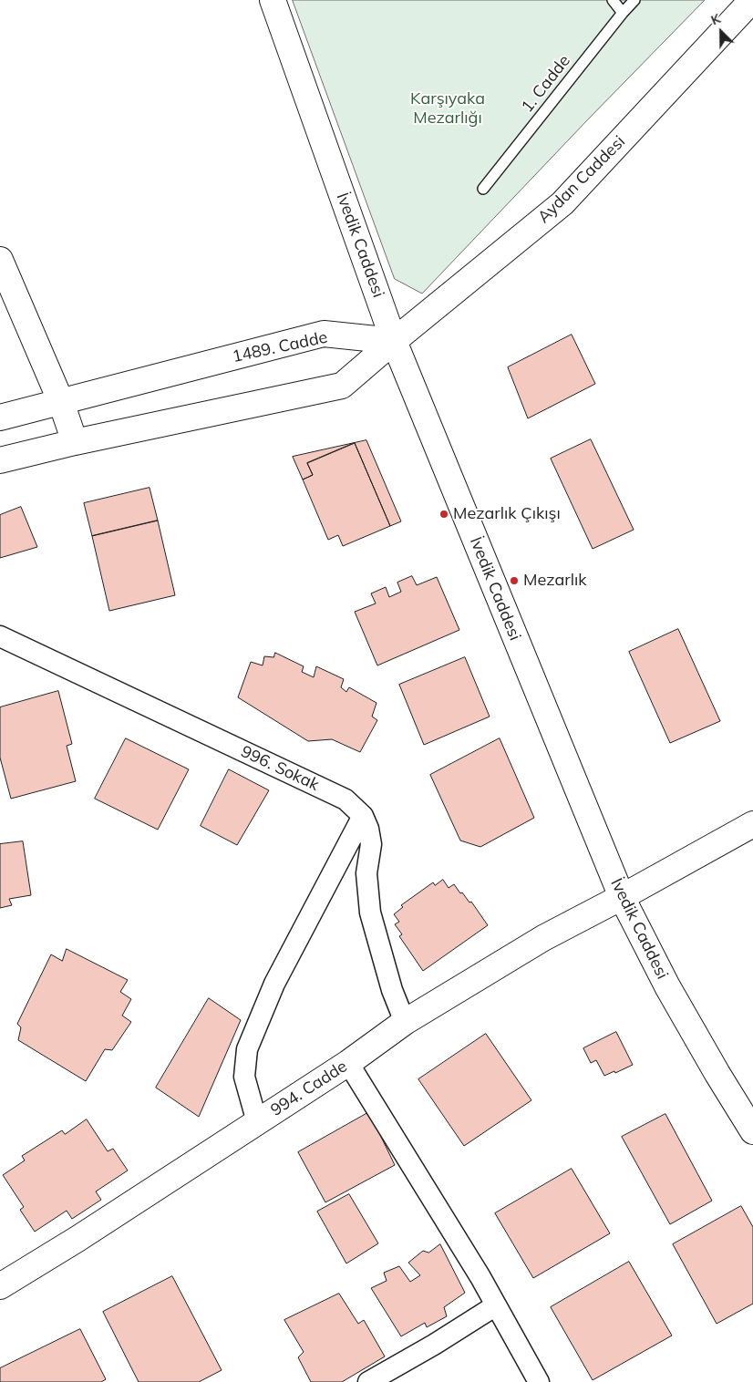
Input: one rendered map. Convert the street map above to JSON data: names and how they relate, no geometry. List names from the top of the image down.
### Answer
{
  "streets": {
    "main road": [
      "Aydan Caddesi",
      "İvedik Caddesi",
      "1489. Cadde",
      "994. Cadde"
    ],
    "street": ["996. Sokak"],
    "lane": ["1. Cadde"]
  },
  "crossings": [
    ["Aydan Caddesi", "İvedik Caddesi"],
    ["Aydan Caddesi", "1489. Cadde"],
    ["İvedik Caddesi", "1489. Cadde"],
    ["İvedik Caddesi", "994. Cadde"],
    ["996. Sokak", "994. Cadde"]
  ],
  "parks": ["Karşıyaka Mezarlığı"],
  "places": ["Mezarlık Çıkışı", "Mezarlık"],
  "north": "top left"
}
